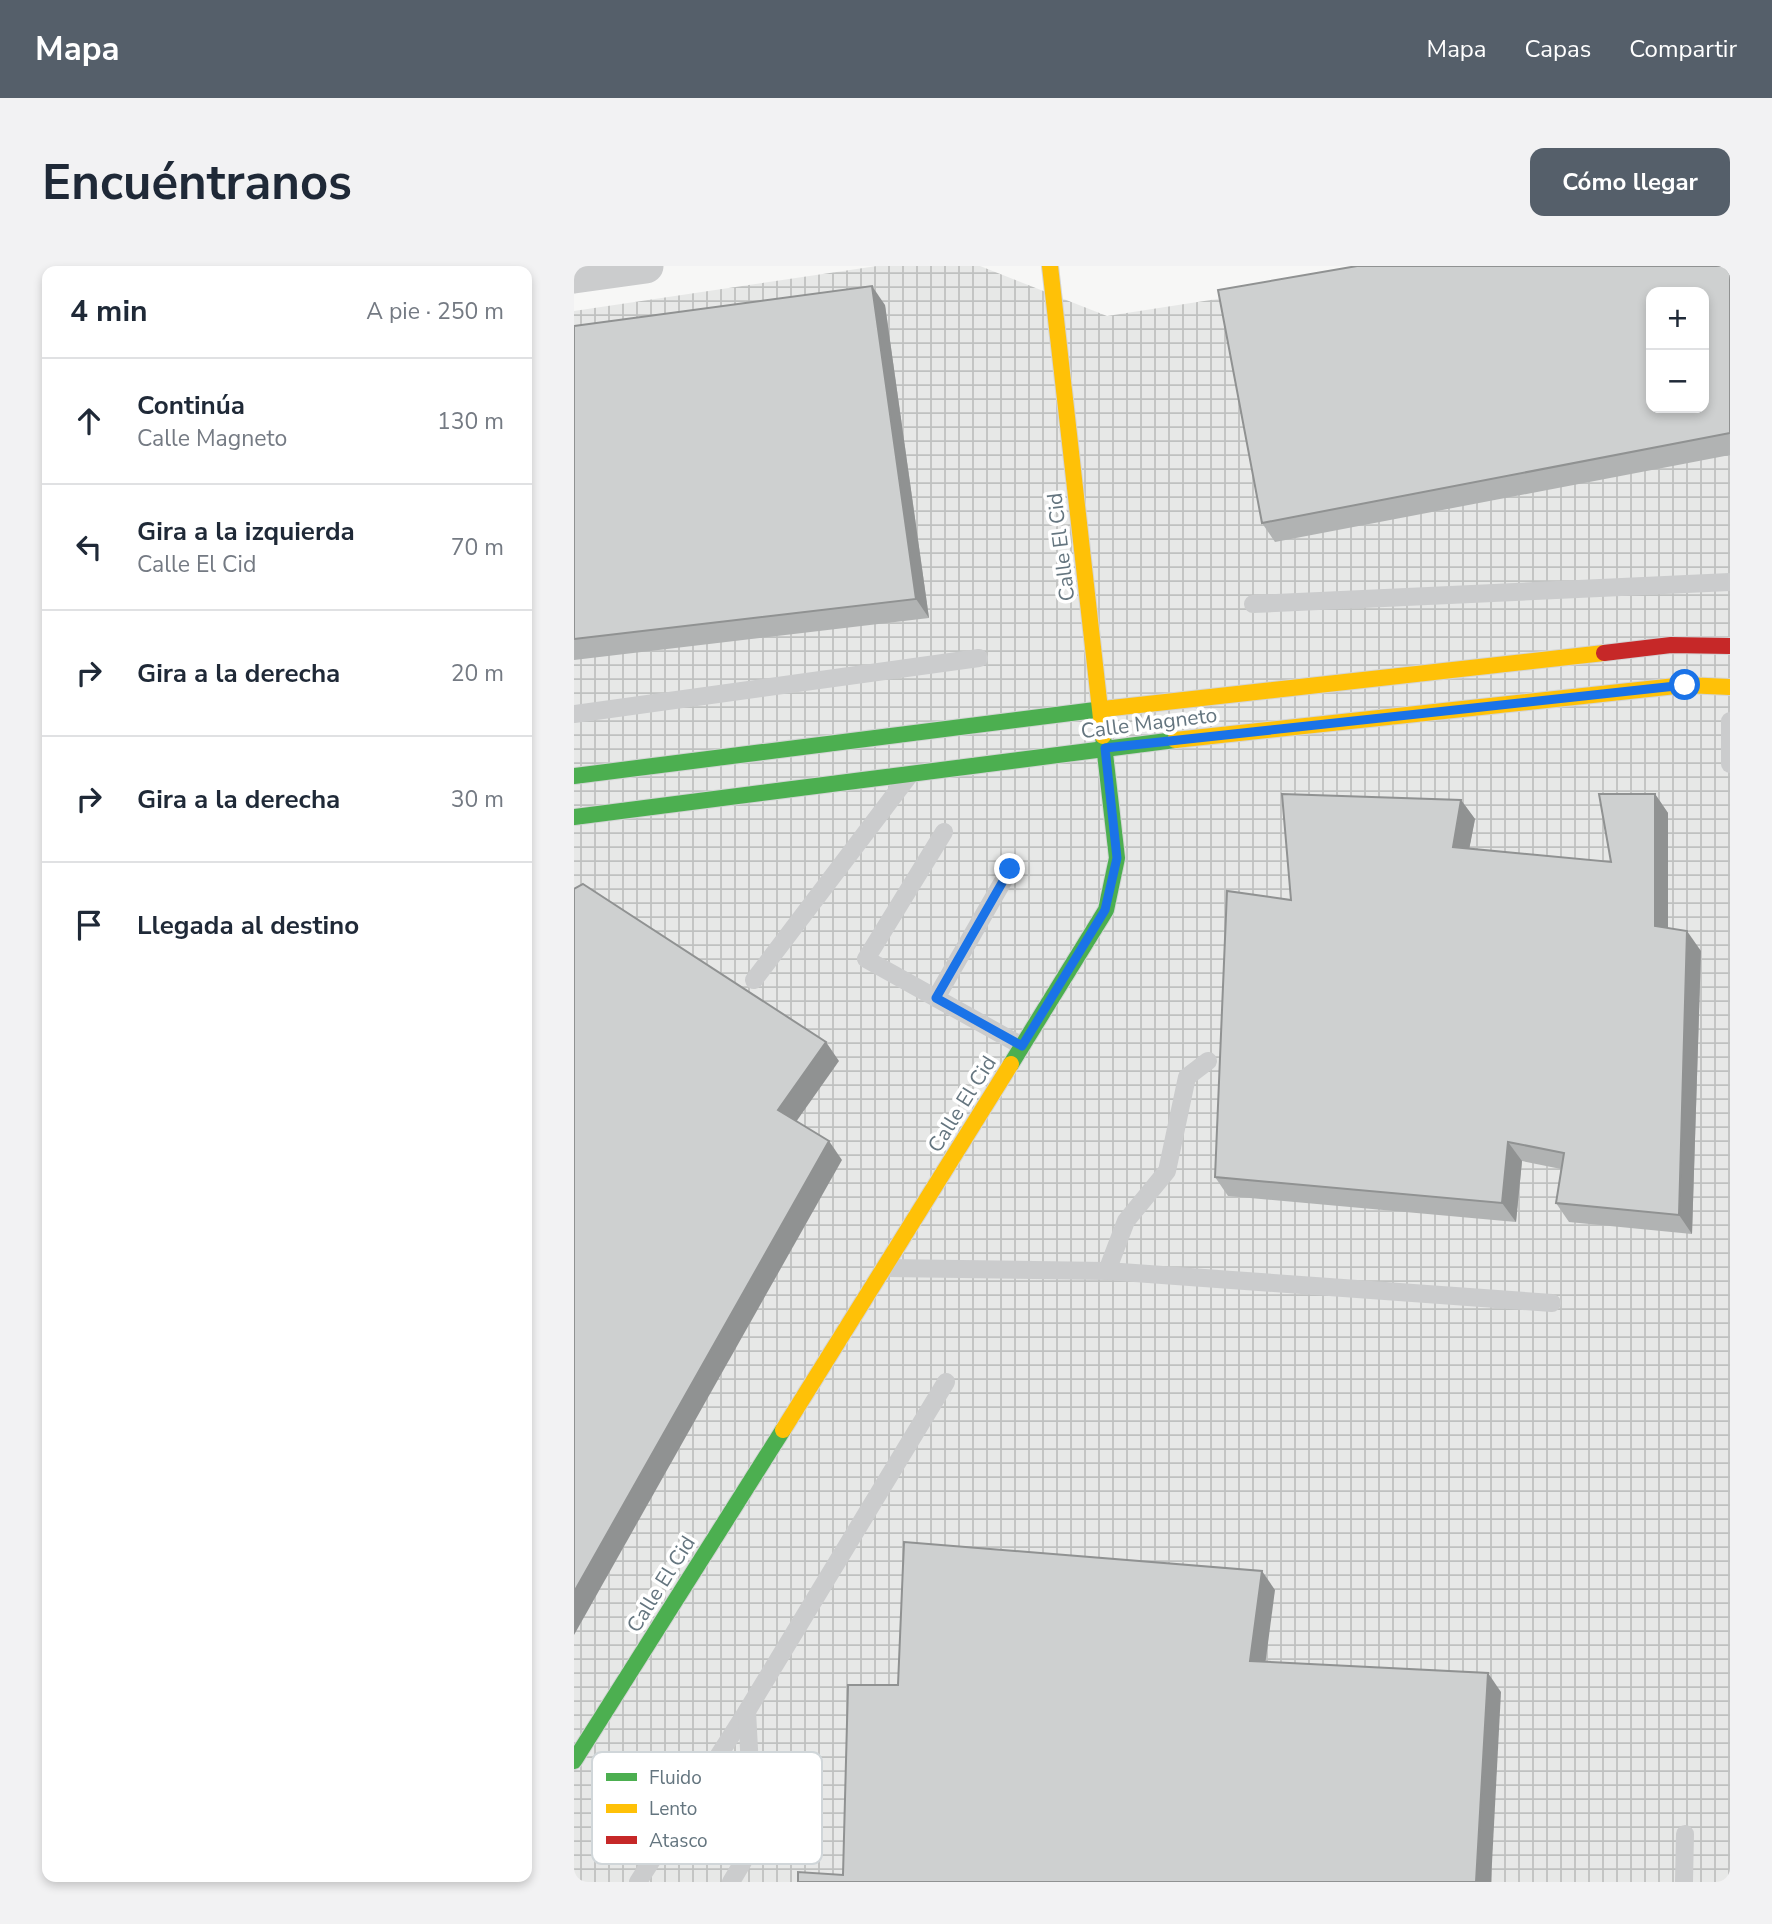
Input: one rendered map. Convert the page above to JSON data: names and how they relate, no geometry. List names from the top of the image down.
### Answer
{
  "streets": {
    "main road": ["Calle El Cid", "Calle Magneto"]
  },
  "crossings": [
    ["Calle El Cid", "Calle Magneto"]
  ],
  "legend": ["Fluido", "Lento", "Atasco"],
  "page": {
    "header": "Mapa",
    "nav": ["Mapa", "Capas", "Compartir"],
    "buttons": "Cómo llegar",
    "title": "Encuéntranos",
    "heading": ["4 min", "A pie · 250 m"],
    "map_buttons": ["+", "−"],
    "list": [
      ["Continúa", "Calle Magneto", "130 m"],
      ["Gira a la izquierda", "Calle El Cid", "70 m"],
      ["Gira a la derecha", "20 m"],
      ["Gira a la derecha", "30 m"],
      "Llegada al destino"
    ]
  }
}
